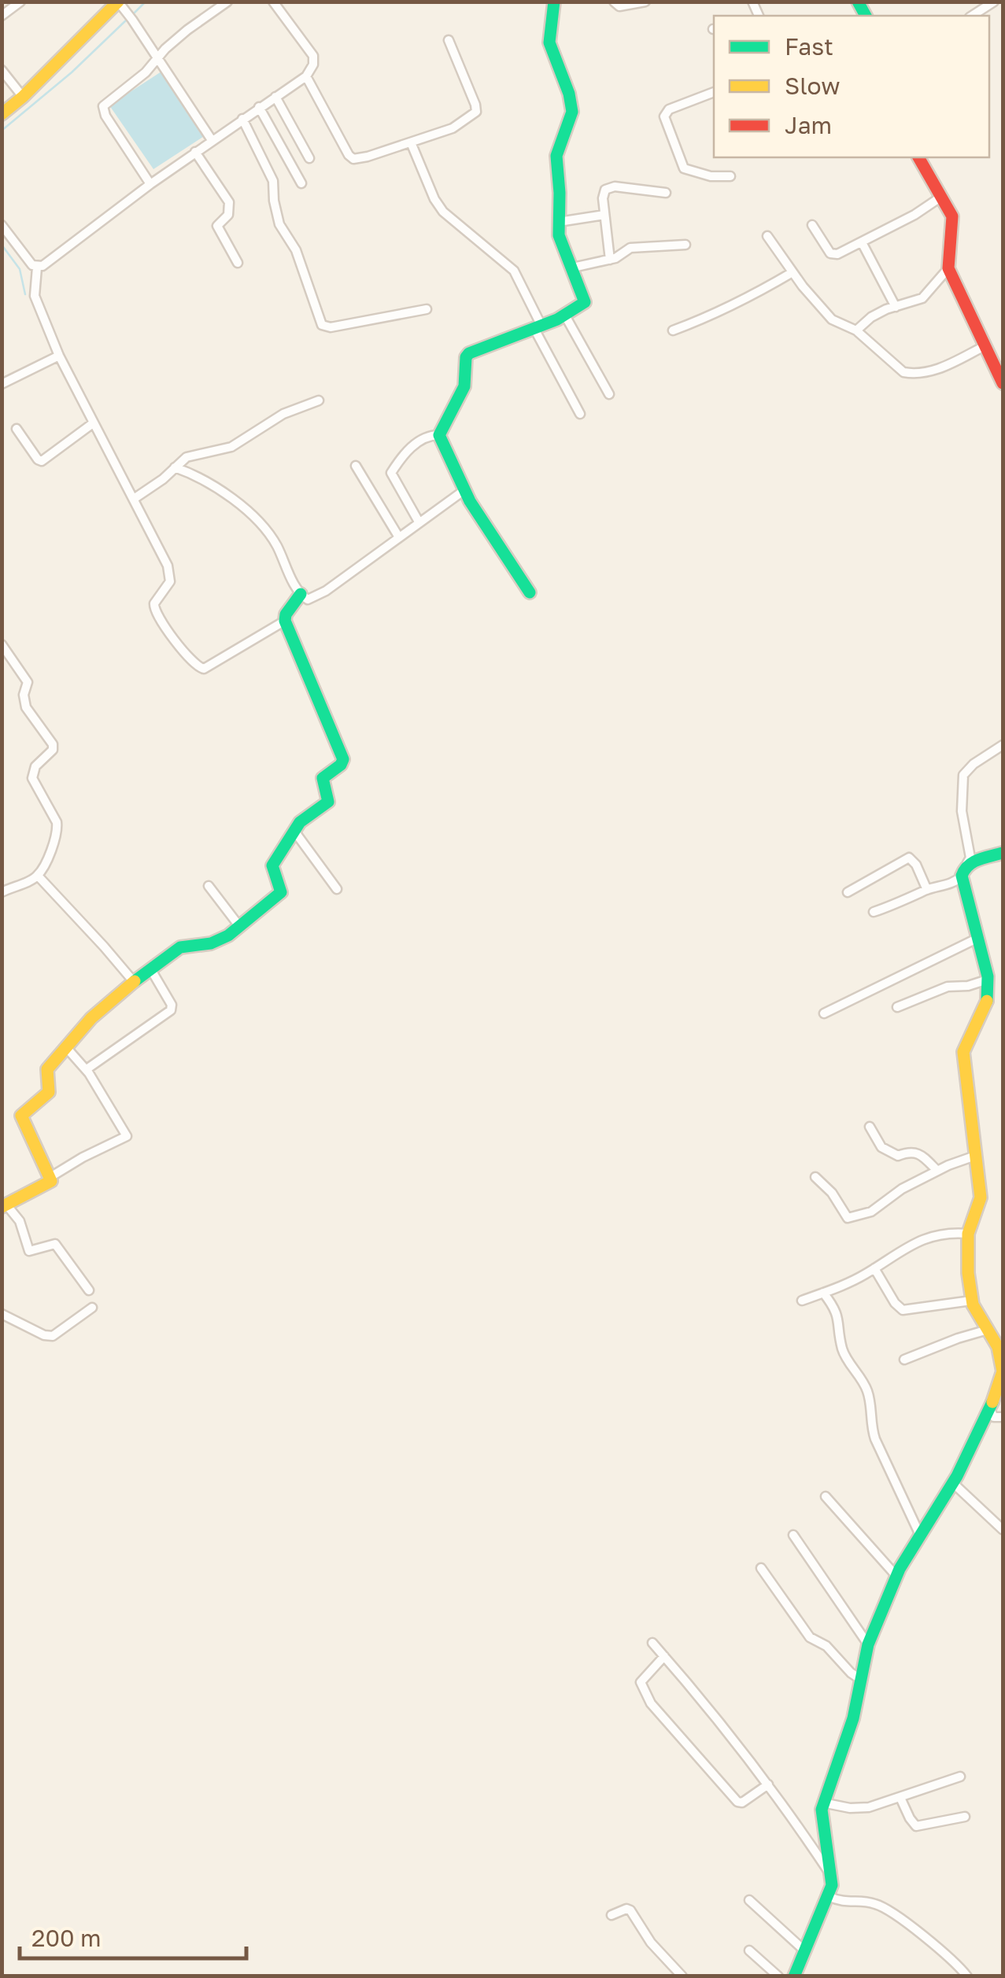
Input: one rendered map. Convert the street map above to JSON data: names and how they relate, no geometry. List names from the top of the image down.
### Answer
{
  "legend": ["Fast", "Slow", "Jam"],
  "scale_bar": "200 m"
}
